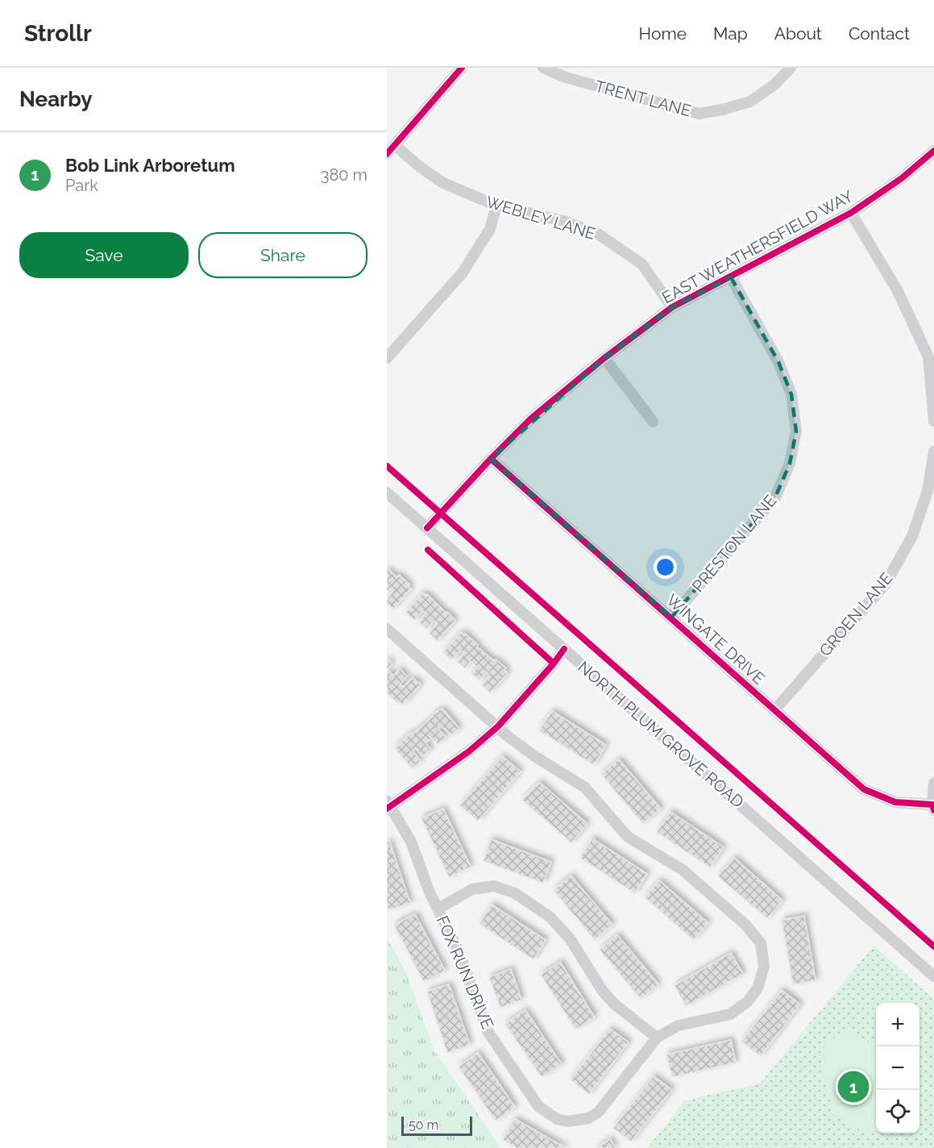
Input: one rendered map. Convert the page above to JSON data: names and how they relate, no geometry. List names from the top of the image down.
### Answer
{
  "streets": {
    "street": [
      "TRENT LANE",
      "WEBLEY LANE",
      "EAST WEATHERSFIELD WAY",
      "PRESTON LANE",
      "GROEN LANE",
      "WINGATE DRIVE",
      "NORTH PLUM GROVE ROAD",
      "FOX RUN DRIVE"
    ]
  },
  "crossings": [
    ["WEBLEY LANE", "EAST WEATHERSFIELD WAY"],
    ["EAST WEATHERSFIELD WAY", "PRESTON LANE"],
    ["EAST WEATHERSFIELD WAY", "WINGATE DRIVE"],
    ["EAST WEATHERSFIELD WAY", "NORTH PLUM GROVE ROAD"],
    ["PRESTON LANE", "WINGATE DRIVE"],
    ["GROEN LANE", "WINGATE DRIVE"]
  ],
  "scale_bar": "50 m",
  "page": {
    "header": "Strollr",
    "nav": [
      "Home",
      "Map",
      "About",
      "Contact"
    ],
    "heading": "Nearby",
    "list": [
      {
        "mark": "1",
        "name": "Bob Link Arboretum",
        "note": "Park",
        "value": "380 m"
      }
    ],
    "buttons": ["Save", "Share"],
    "map_buttons": ["+", "−"],
    "pins": "1",
    "scale": "50 m"
  }
}
